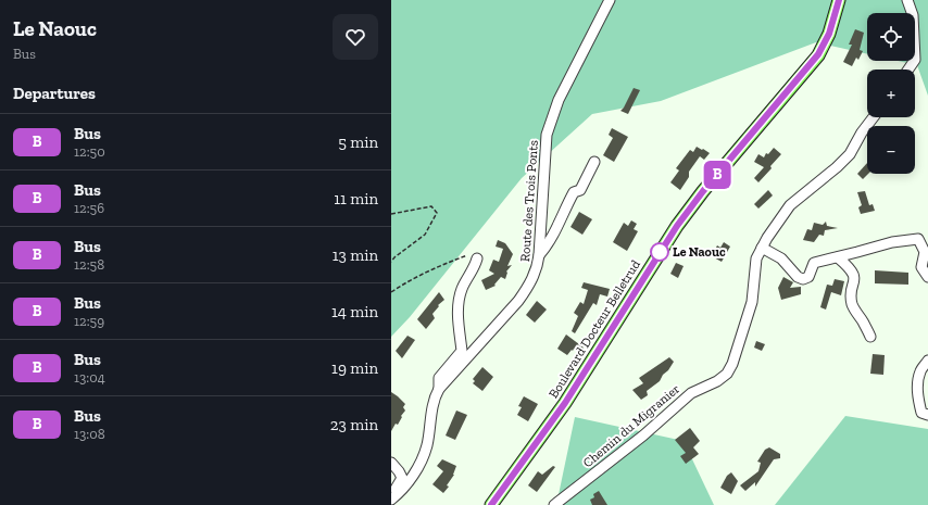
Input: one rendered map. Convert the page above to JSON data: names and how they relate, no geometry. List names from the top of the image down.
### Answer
{
  "streets": {
    "main road": ["Boulevard Docteur Belletrud"],
    "street": ["Route des Trois Ponts", "Chemin du Migranier"]
  },
  "places": ["Le Naouc"],
  "lines": ["bus line B"],
  "page": {
    "heading": [
      ["Le Naouc", "Bus"],
      "Departures"
    ],
    "on_map": "B",
    "map_buttons": ["+", "−"],
    "list": [
      {
        "mark": "B",
        "name": "Bus",
        "note": "12:50",
        "value": "5 min"
      },
      {
        "mark": "B",
        "name": "Bus",
        "note": "12:56",
        "value": "11 min"
      },
      {
        "mark": "B",
        "name": "Bus",
        "note": "12:58",
        "value": "13 min"
      },
      {
        "mark": "B",
        "name": "Bus",
        "note": "12:59",
        "value": "14 min"
      },
      {
        "mark": "B",
        "name": "Bus",
        "note": "13:04",
        "value": "19 min"
      },
      {
        "mark": "B",
        "name": "Bus",
        "note": "13:08",
        "value": "23 min"
      }
    ]
  }
}
